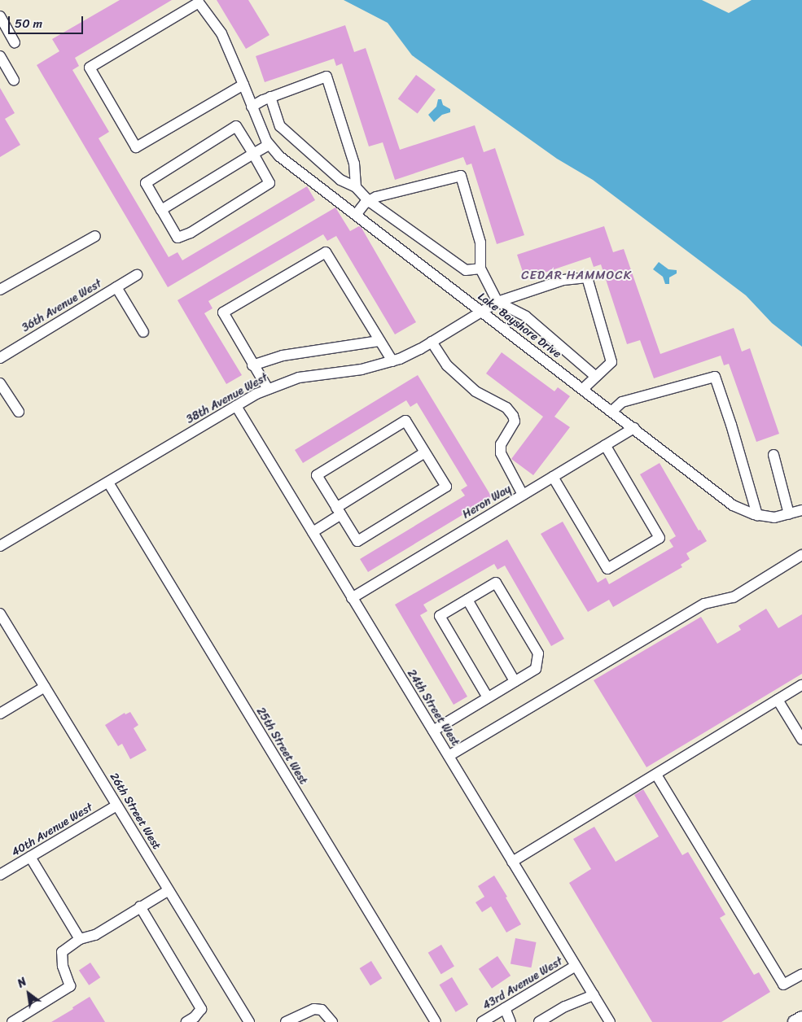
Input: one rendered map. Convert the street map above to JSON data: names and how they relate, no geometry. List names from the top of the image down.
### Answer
{
  "streets": {
    "street": [
      "36th Avenue West",
      "Lake Bayshore Drive",
      "38th Avenue West",
      "Heron Way",
      "24th Street West",
      "25th Street West",
      "26th Street West",
      "40th Avenue West",
      "43rd Avenue West"
    ]
  },
  "crossings": [
    ["Lake Bayshore Drive", "38th Avenue West"],
    ["Lake Bayshore Drive", "Heron Way"],
    ["38th Avenue West", "24th Street West"],
    ["38th Avenue West", "25th Street West"],
    ["Heron Way", "24th Street West"],
    ["24th Street West", "43rd Avenue West"],
    ["26th Street West", "40th Avenue West"]
  ],
  "districts": ["CEDAR HAMMOCK"],
  "scale_bar": "50 m",
  "north": "top left"
}
